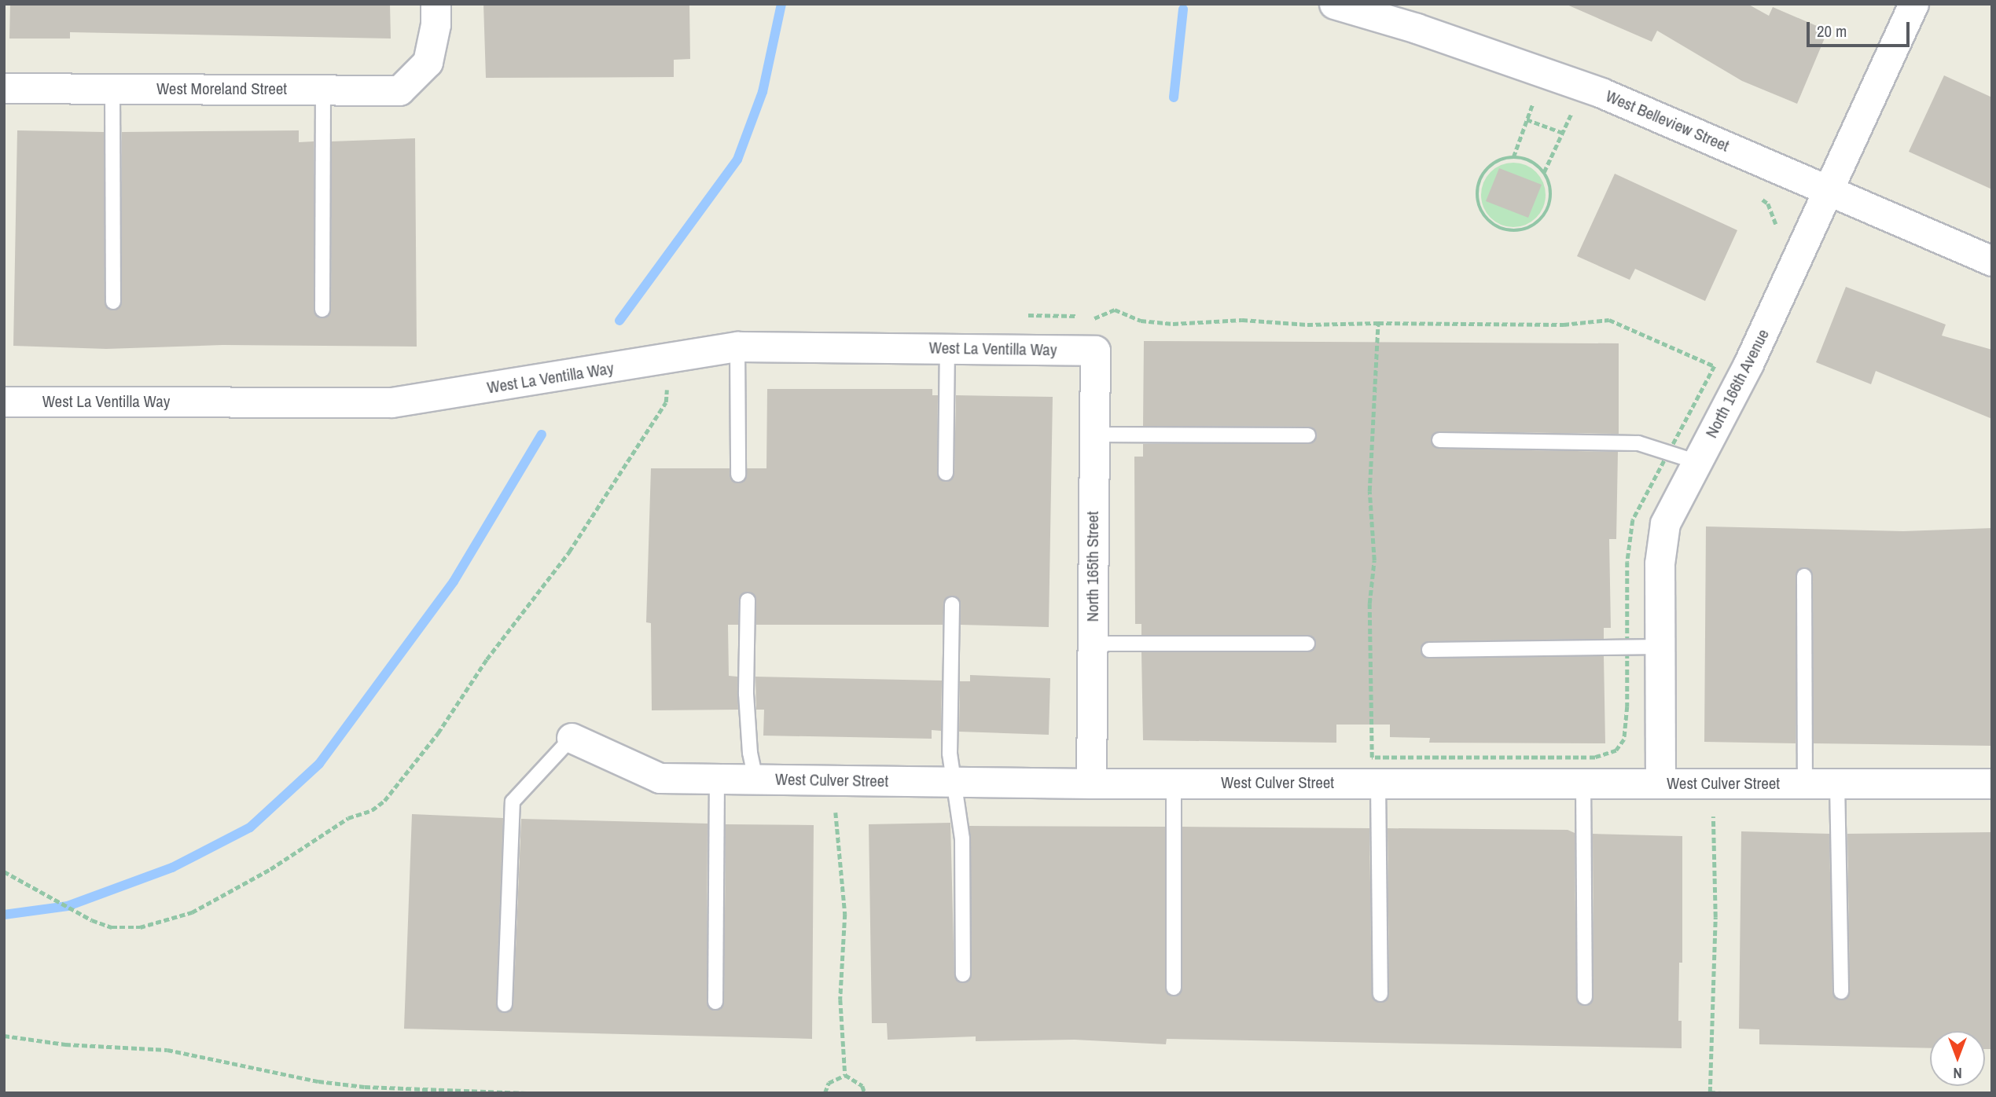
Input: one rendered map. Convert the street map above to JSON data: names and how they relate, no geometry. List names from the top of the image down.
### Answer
{
  "streets": {
    "street": [
      "West Moreland Street",
      "West Belleview Street",
      "West La Ventilla Way",
      "North 166th Avenue",
      "North 165th Street",
      "West Culver Street"
    ]
  },
  "crossings": [
    ["West Belleview Street", "North 166th Avenue"],
    ["West La Ventilla Way", "North 165th Street"],
    ["North 166th Avenue", "West Culver Street"],
    ["North 165th Street", "West Culver Street"]
  ],
  "scale_bar": "20 m",
  "north": "bottom"
}
